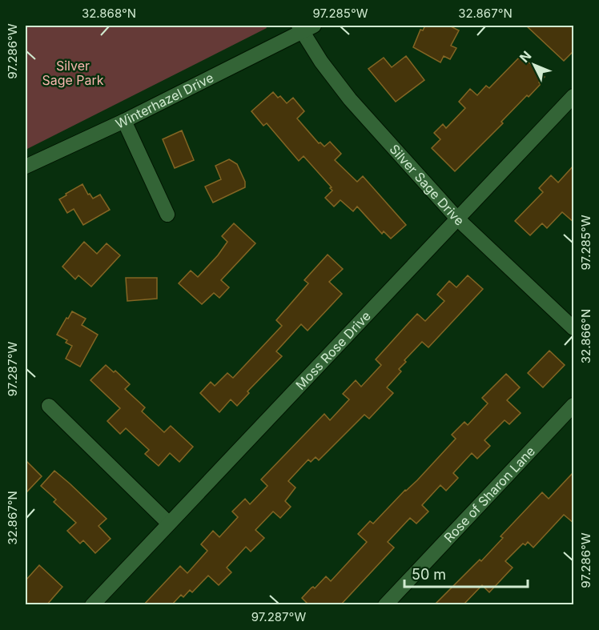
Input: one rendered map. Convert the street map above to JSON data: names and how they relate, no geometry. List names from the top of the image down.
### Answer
{
  "streets": {
    "street": [
      "Winterhazel Drive",
      "Silver Sage Drive",
      "Moss Rose Drive",
      "Rose of Sharon Lane"
    ]
  },
  "crossings": [
    ["Winterhazel Drive", "Silver Sage Drive"],
    ["Silver Sage Drive", "Moss Rose Drive"]
  ],
  "parks": ["Silver Sage Park"],
  "scale_bar": "50 m",
  "north": "top left",
  "coordinates": [
    "32.868°N",
    "97.285°W",
    "32.867°N",
    "97.286°W",
    "32.866°N",
    "97.287°W"
  ]
}
